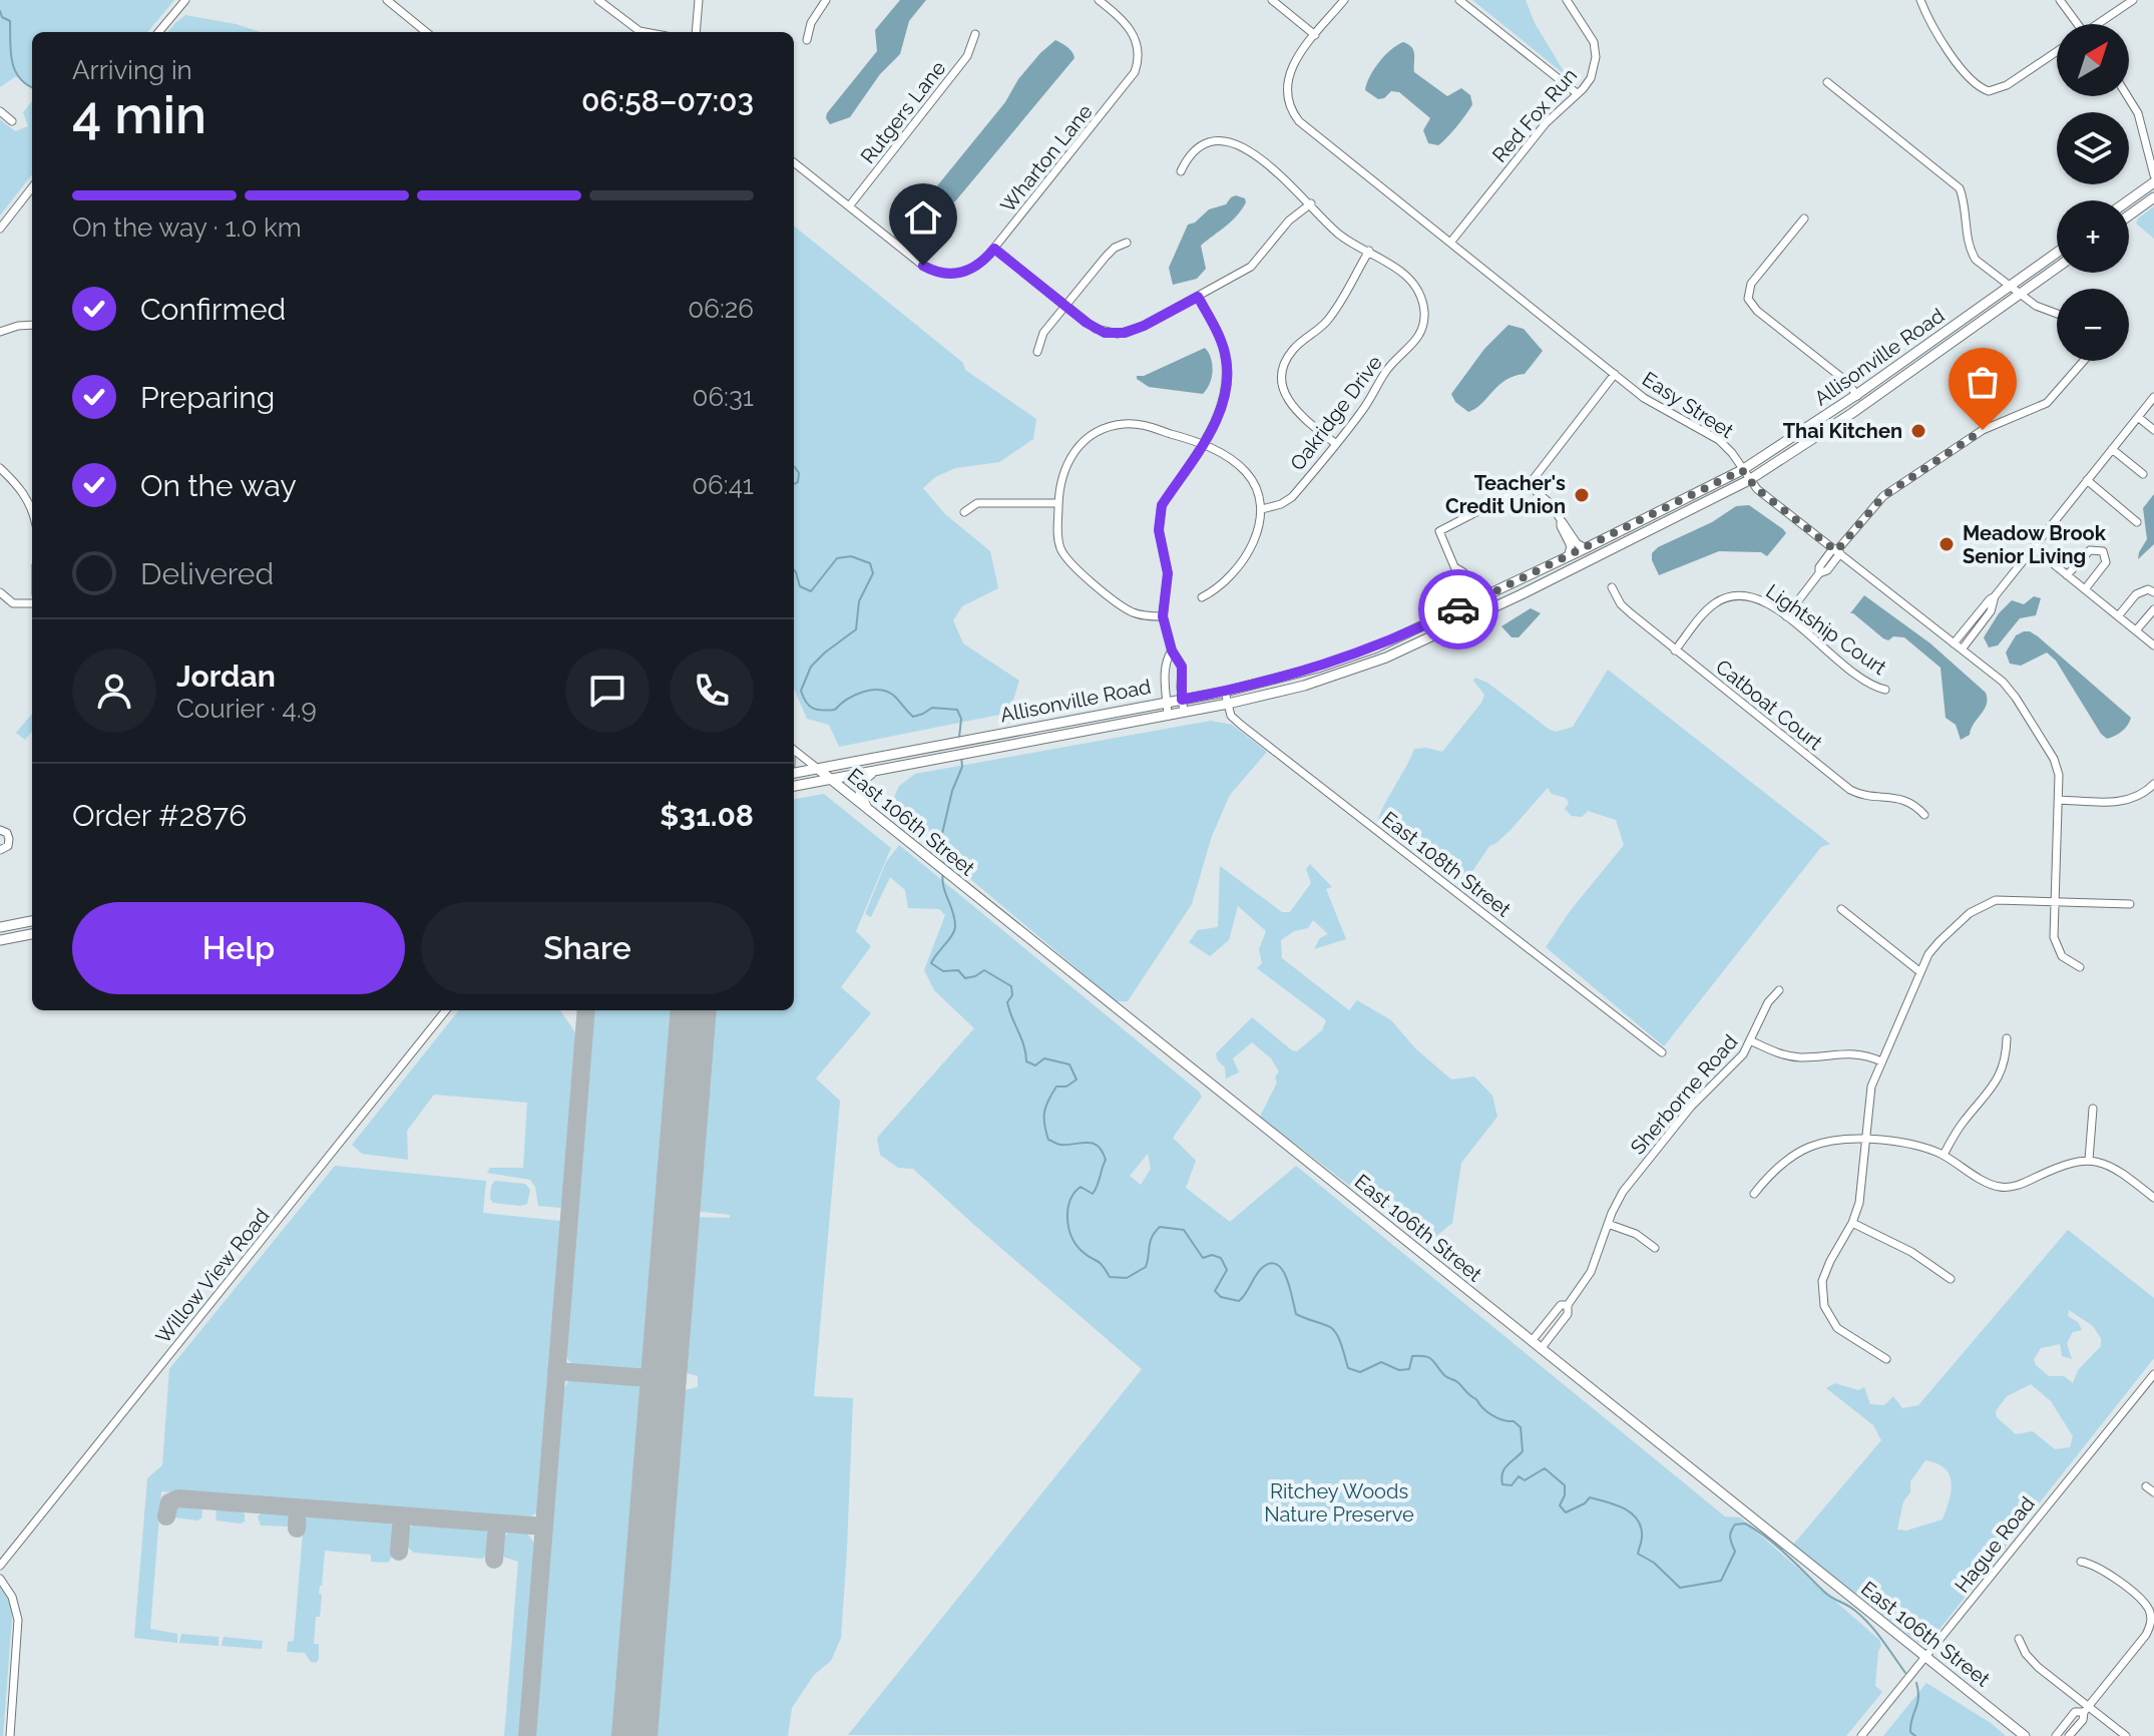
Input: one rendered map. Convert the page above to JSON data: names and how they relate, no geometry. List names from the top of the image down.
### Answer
{
  "streets": {
    "main road": ["Allisonville Road", "East 106th Street"],
    "street": [
      "Rutgers Lane",
      "Red Fox Run",
      "Wharton Lane",
      "Easy Street",
      "Oakridge Drive",
      "Lightship Court",
      "Catboat Court",
      "East 108th Street",
      "Sherborne Road",
      "Willow View Road",
      "Hague Road"
    ]
  },
  "crossings": [
    ["Rutgers Lane", "Wharton Lane"],
    ["Red Fox Run", "Easy Street"],
    ["Allisonville Road", "Easy Street"],
    ["Allisonville Road", "East 106th Street"],
    ["Allisonville Road", "East 108th Street"],
    ["Lightship Court", "Catboat Court"],
    ["East 106th Street", "Sherborne Road"],
    ["East 106th Street", "Hague Road"]
  ],
  "parks": ["Ritchey Woods Nature Preserve"],
  "places": ["Thai Kitchen", "Teacher's Credit Union", "Meadow Brook Senior Living"],
  "north": "top right",
  "page": {
    "map_buttons": ["+", "−"],
    "heading": ["4 min", "Arriving in", "06:58–07:03"],
    "panel": [
      "Jordan",
      "Courier · 4.9",
      "Order #2876",
      "$31.08"
    ],
    "bar": "On the way · 1.0 km",
    "list": [
      ["Confirmed", "06:26"],
      ["Preparing", "06:31"],
      ["On the way", "06:41"],
      "Delivered"
    ],
    "buttons": ["Help", "Share"]
  }
}
